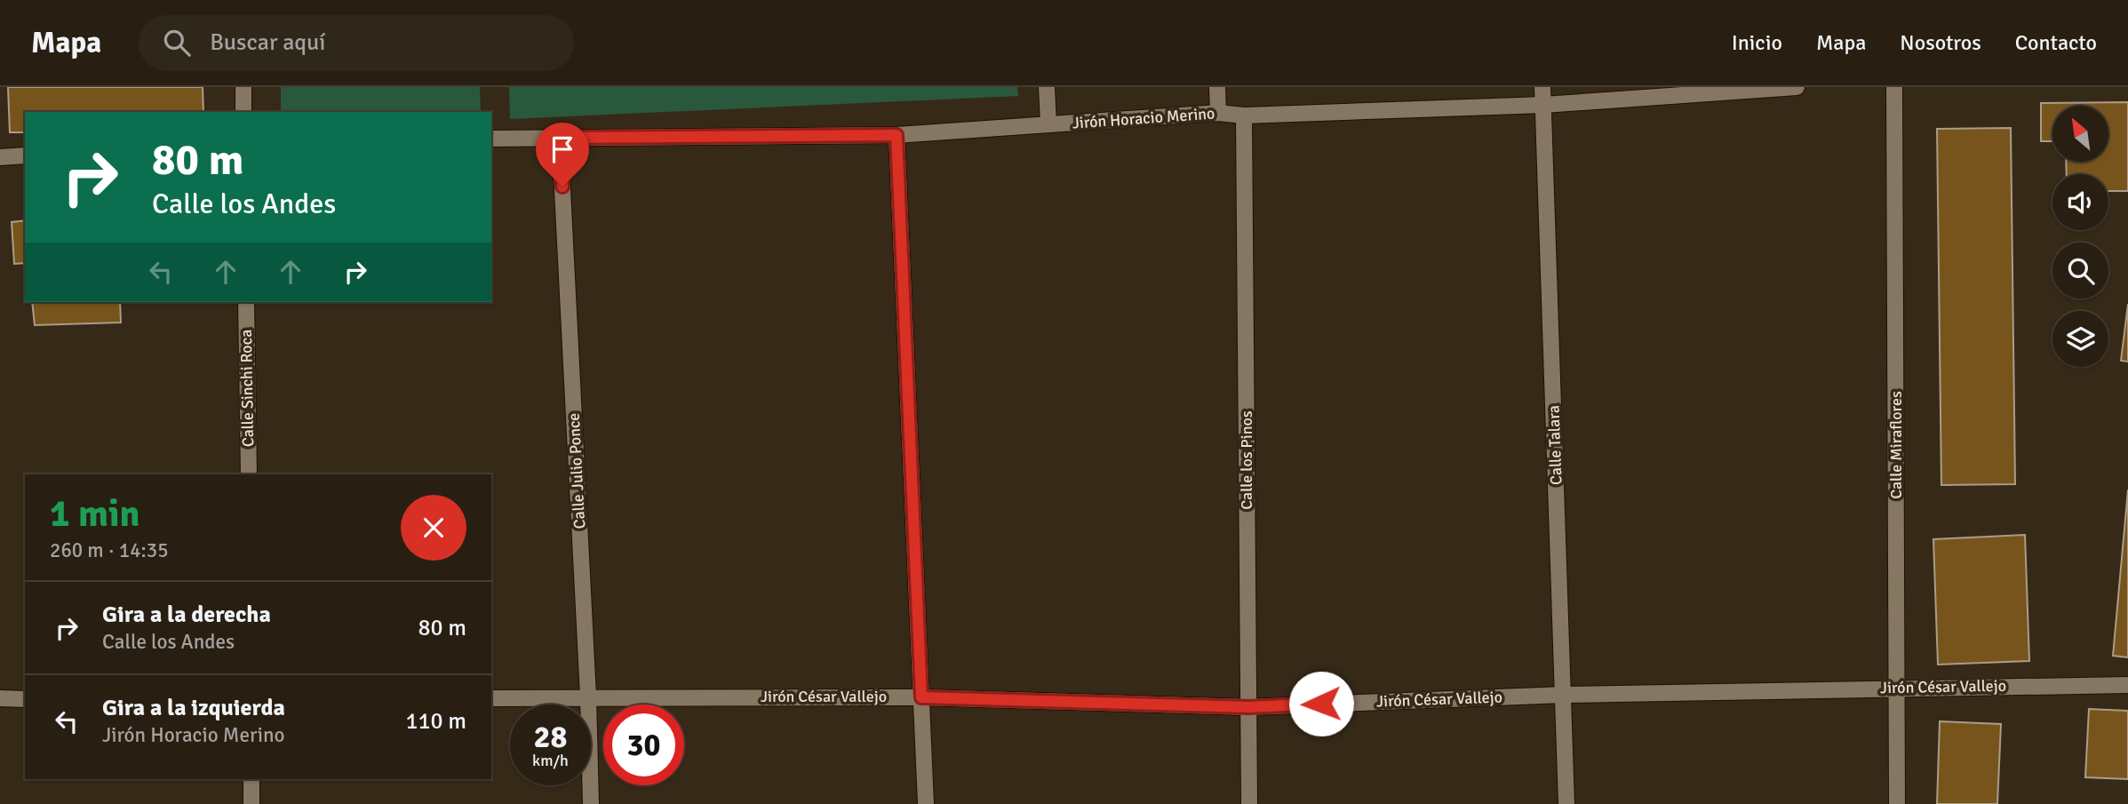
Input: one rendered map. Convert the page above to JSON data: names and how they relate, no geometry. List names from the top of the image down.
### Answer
{
  "streets": {
    "street": [
      "Jirón Horacio Merino",
      "Calle Sinchi Roca",
      "Calle Talara",
      "Calle Miraflores",
      "Calle los Pinos",
      "Calle Julio Ponce",
      "Jirón César Vallejo"
    ]
  },
  "crossings": [
    ["Jirón Horacio Merino", "Calle Talara"],
    ["Jirón Horacio Merino", "Calle los Pinos"],
    ["Jirón Horacio Merino", "Calle Julio Ponce"],
    ["Calle Talara", "Jirón César Vallejo"],
    ["Calle Miraflores", "Jirón César Vallejo"],
    ["Calle los Pinos", "Jirón César Vallejo"],
    ["Calle Julio Ponce", "Jirón César Vallejo"]
  ],
  "north": "top left",
  "page": {
    "header": "Mapa",
    "search": "Buscar aquí",
    "nav": [
      "Inicio",
      "Mapa",
      "Nosotros",
      "Contacto"
    ],
    "turn": ["80 m", "Calle los Andes"],
    "heading": ["1 min", "260 m · 14:35"],
    "list": [
      {
        "name": "Gira a la derecha",
        "note": "Calle los Andes",
        "value": "80 m"
      },
      {
        "name": "Gira a la izquierda",
        "note": "Jirón Horacio Merino",
        "value": "110 m"
      }
    ],
    "speed": "28 km/h",
    "limit": "30"
  }
}
